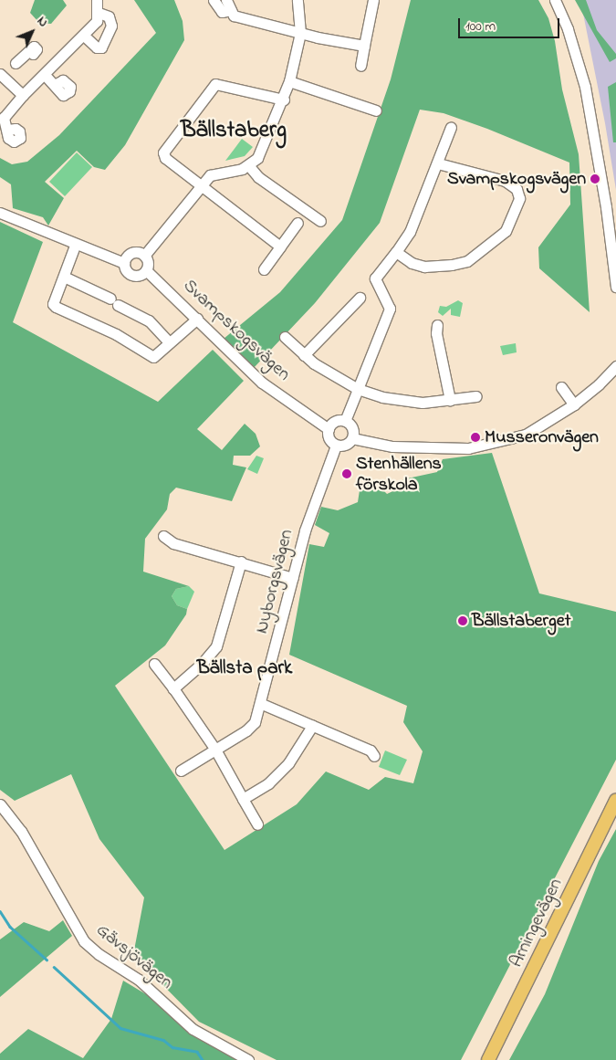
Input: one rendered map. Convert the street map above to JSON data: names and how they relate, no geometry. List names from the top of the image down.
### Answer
{
  "streets": {
    "main road": ["Arningevägen"],
    "street": ["Svampskogsvägen", "Nyborgsvägen", "Gävsjövägen"]
  },
  "crossings": [
    ["Svampskogsvägen", "Nyborgsvägen"]
  ],
  "districts": ["Bällstaberg", "Bällsta park"],
  "places": [
    "Svampskogsvägen",
    "Musseronvägen",
    "Stenhällens förskola",
    "Bällstaberget"
  ],
  "scale_bar": "100 m",
  "north": "top right"
}
